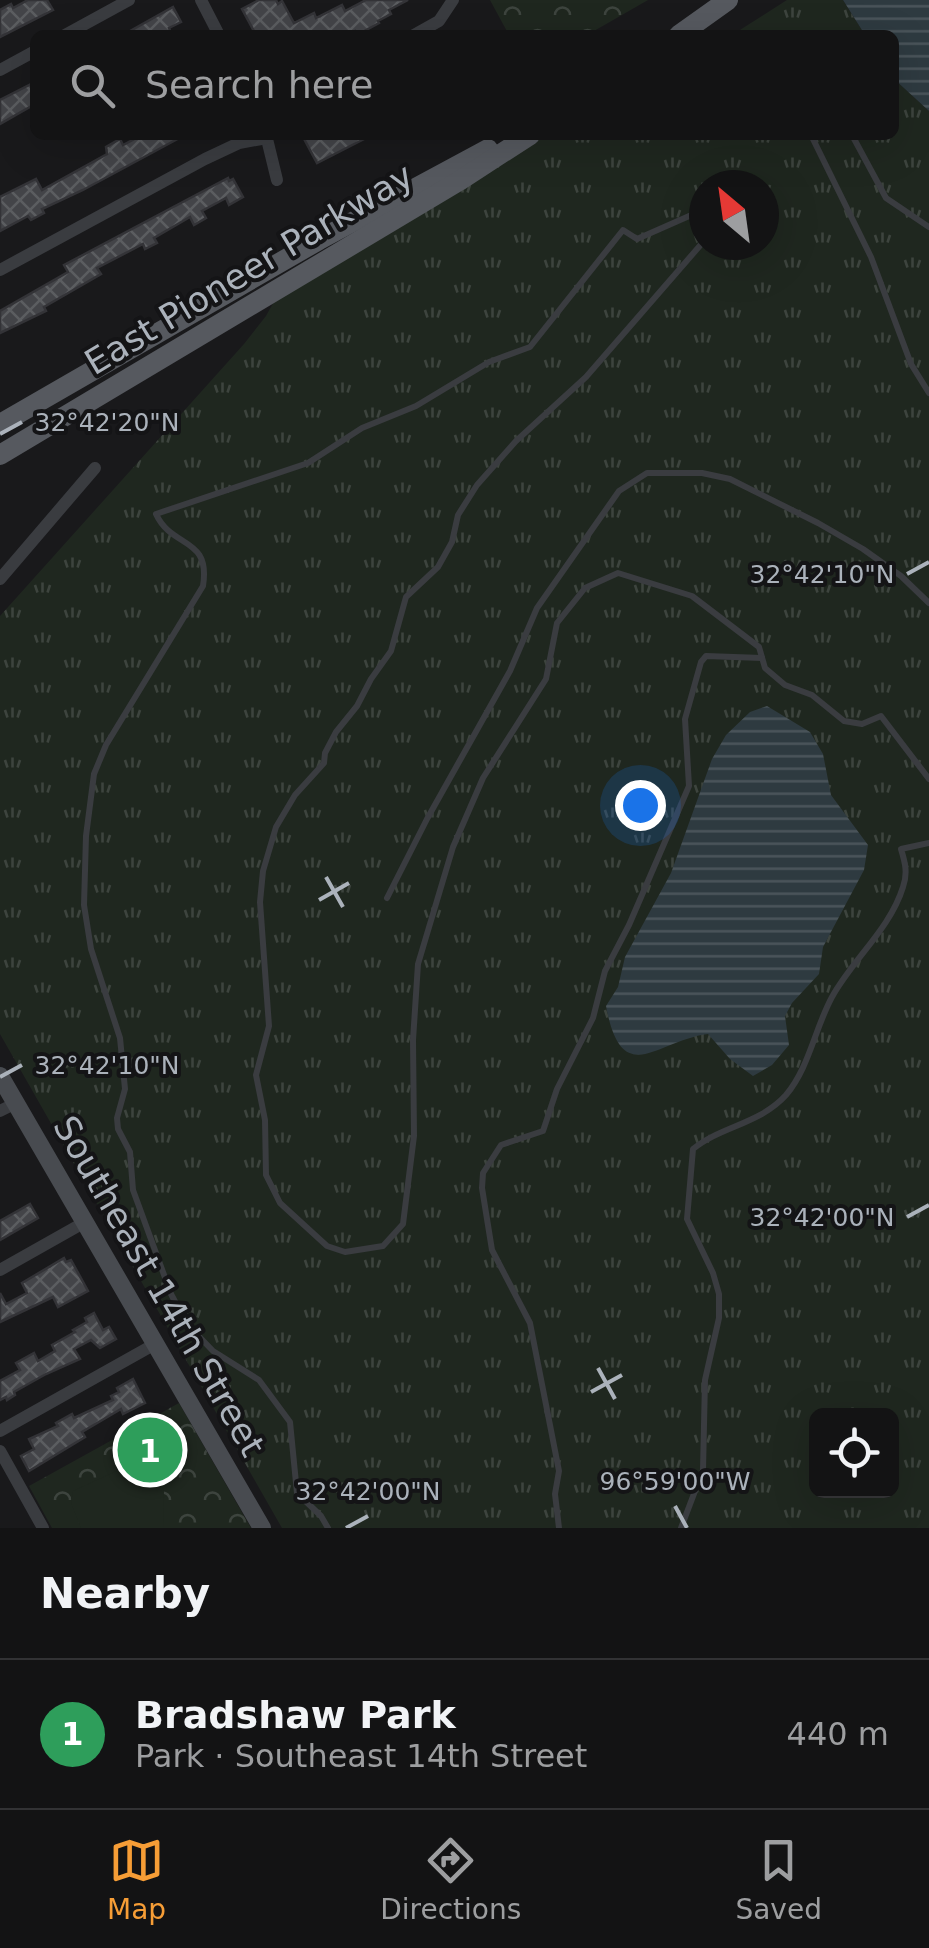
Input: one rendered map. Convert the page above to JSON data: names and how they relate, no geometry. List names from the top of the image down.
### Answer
{
  "streets": {
    "main road": ["East Pioneer Parkway"],
    "street": ["Southeast 14th Street"]
  },
  "north": "top left",
  "page": {
    "search": "Search here",
    "pins": "1",
    "heading": "Nearby",
    "list": [
      {
        "mark": "1",
        "name": "Bradshaw Park",
        "note": "Park · Southeast 14th Street",
        "value": "440 m"
      }
    ],
    "nav": ["Map", "Directions", "Saved"]
  },
  "coordinates": [
    "32°42'20\"N",
    "32°42'10\"N",
    "32°42'00\"N",
    "96°59'00\"W"
  ]
}
